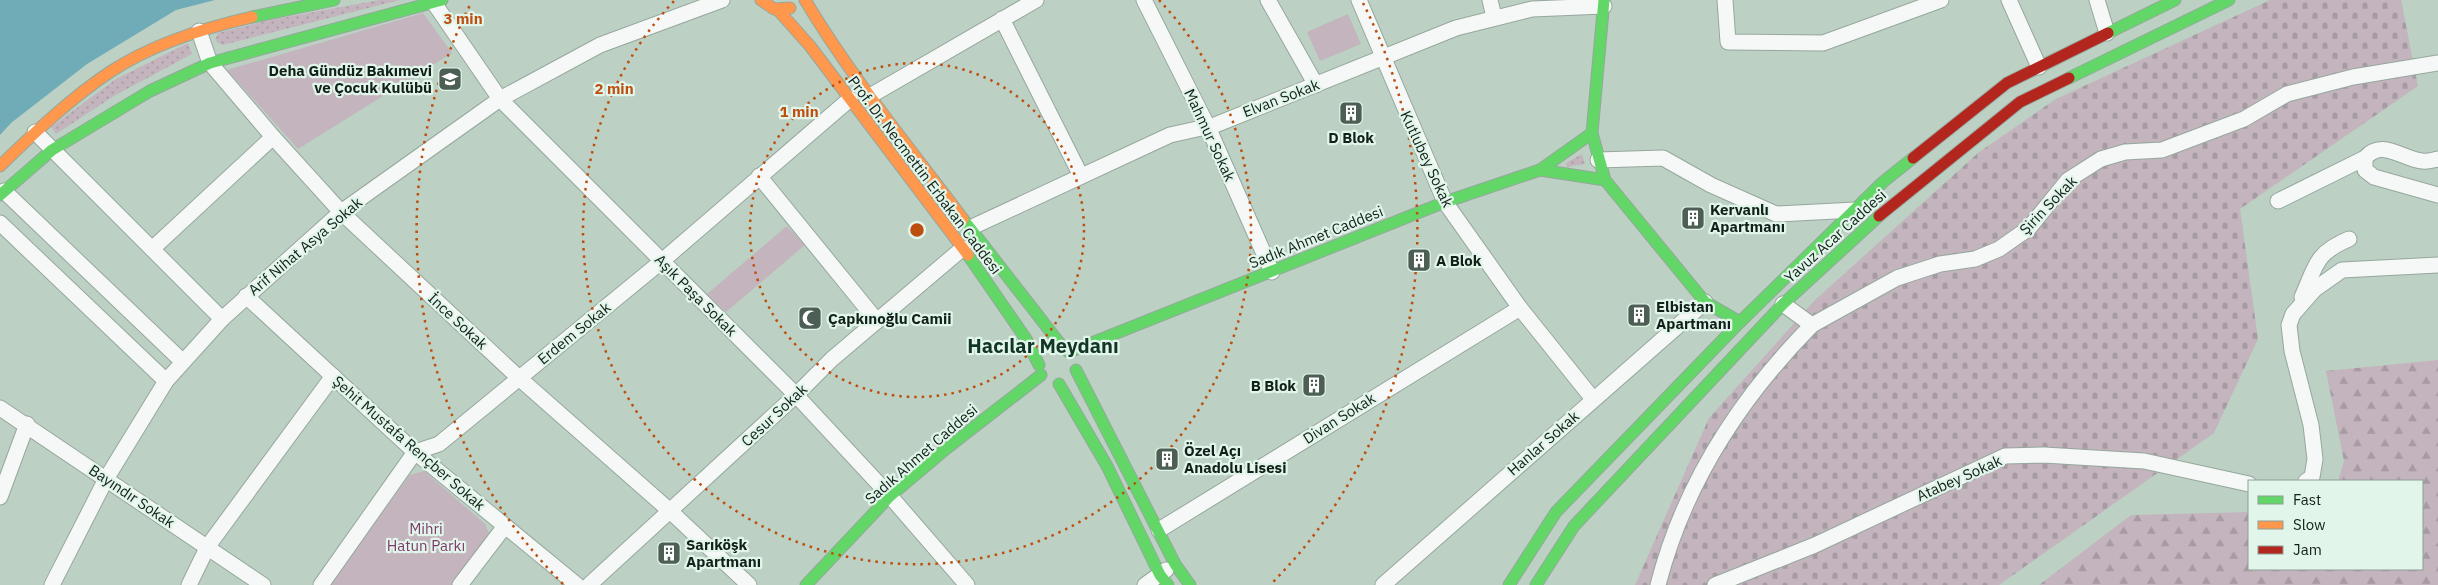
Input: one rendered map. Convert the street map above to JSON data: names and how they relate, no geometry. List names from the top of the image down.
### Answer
{
  "streets": {
    "main road": ["Prof. Dr. Necmettin Erbakan Caddesi", "Yavuz Acar Caddesi", "Sadık Ahmet Caddesi"],
    "street": [
      "Elvan Sokak",
      "Mahmur Sokak",
      "Kutlubey Sokak",
      "Şirin Sokak",
      "Arif Nihat Asya Sokak",
      "Aşık Paşa Sokak",
      "İnce Sokak",
      "Erdem Sokak",
      "Cesur Sokak",
      "Divan Sokak",
      "Şehit Mustafa Rençber Sokak",
      "Hanlar Sokak",
      "Atabey Sokak",
      "Bayındır Sokak"
    ]
  },
  "crossings": [
    ["Elvan Sokak", "Mahmur Sokak"],
    ["Elvan Sokak", "Kutlubey Sokak"],
    ["Elvan Sokak", "Prof. Dr. Necmettin Erbakan Caddesi"],
    ["Mahmur Sokak", "Sadık Ahmet Caddesi"],
    ["Kutlubey Sokak", "Sadık Ahmet Caddesi"],
    ["Kutlubey Sokak", "Divan Sokak"],
    ["Kutlubey Sokak", "Hanlar Sokak"],
    ["Prof. Dr. Necmettin Erbakan Caddesi", "Sadık Ahmet Caddesi"],
    ["Prof. Dr. Necmettin Erbakan Caddesi", "Erdem Sokak"],
    ["Prof. Dr. Necmettin Erbakan Caddesi", "Cesur Sokak"],
    ["Sadık Ahmet Caddesi", "Aşık Paşa Sokak"],
    ["Arif Nihat Asya Sokak", "Aşık Paşa Sokak"],
    ["Arif Nihat Asya Sokak", "İnce Sokak"],
    ["Arif Nihat Asya Sokak", "Şehit Mustafa Rençber Sokak"],
    ["Arif Nihat Asya Sokak", "Bayındır Sokak"],
    ["Aşık Paşa Sokak", "Erdem Sokak"],
    ["Aşık Paşa Sokak", "Cesur Sokak"],
    ["İnce Sokak", "Erdem Sokak"],
    ["İnce Sokak", "Cesur Sokak"],
    ["Erdem Sokak", "Şehit Mustafa Rençber Sokak"]
  ],
  "districts": ["Hacılar Meydanı"],
  "parks": ["Mihri Hatun Parkı"],
  "places": {
    "school or university": ["Deha Gündüz Bakımevi ve Çocuk Kulübü"],
    "building": [
      "D Blok",
      "Kervanlı Apartmanı",
      "A Blok",
      "Elbistan Apartmanı",
      "B Blok",
      "Özel Açı Anadolu Lisesi",
      "Sarıköşk Apartmanı"
    ],
    "mosque": ["Çapkınoğlu Camii"]
  },
  "legend": ["Fast", "Slow", "Jam"],
  "rings": ["3 min", "2 min", "1 min"]
}
